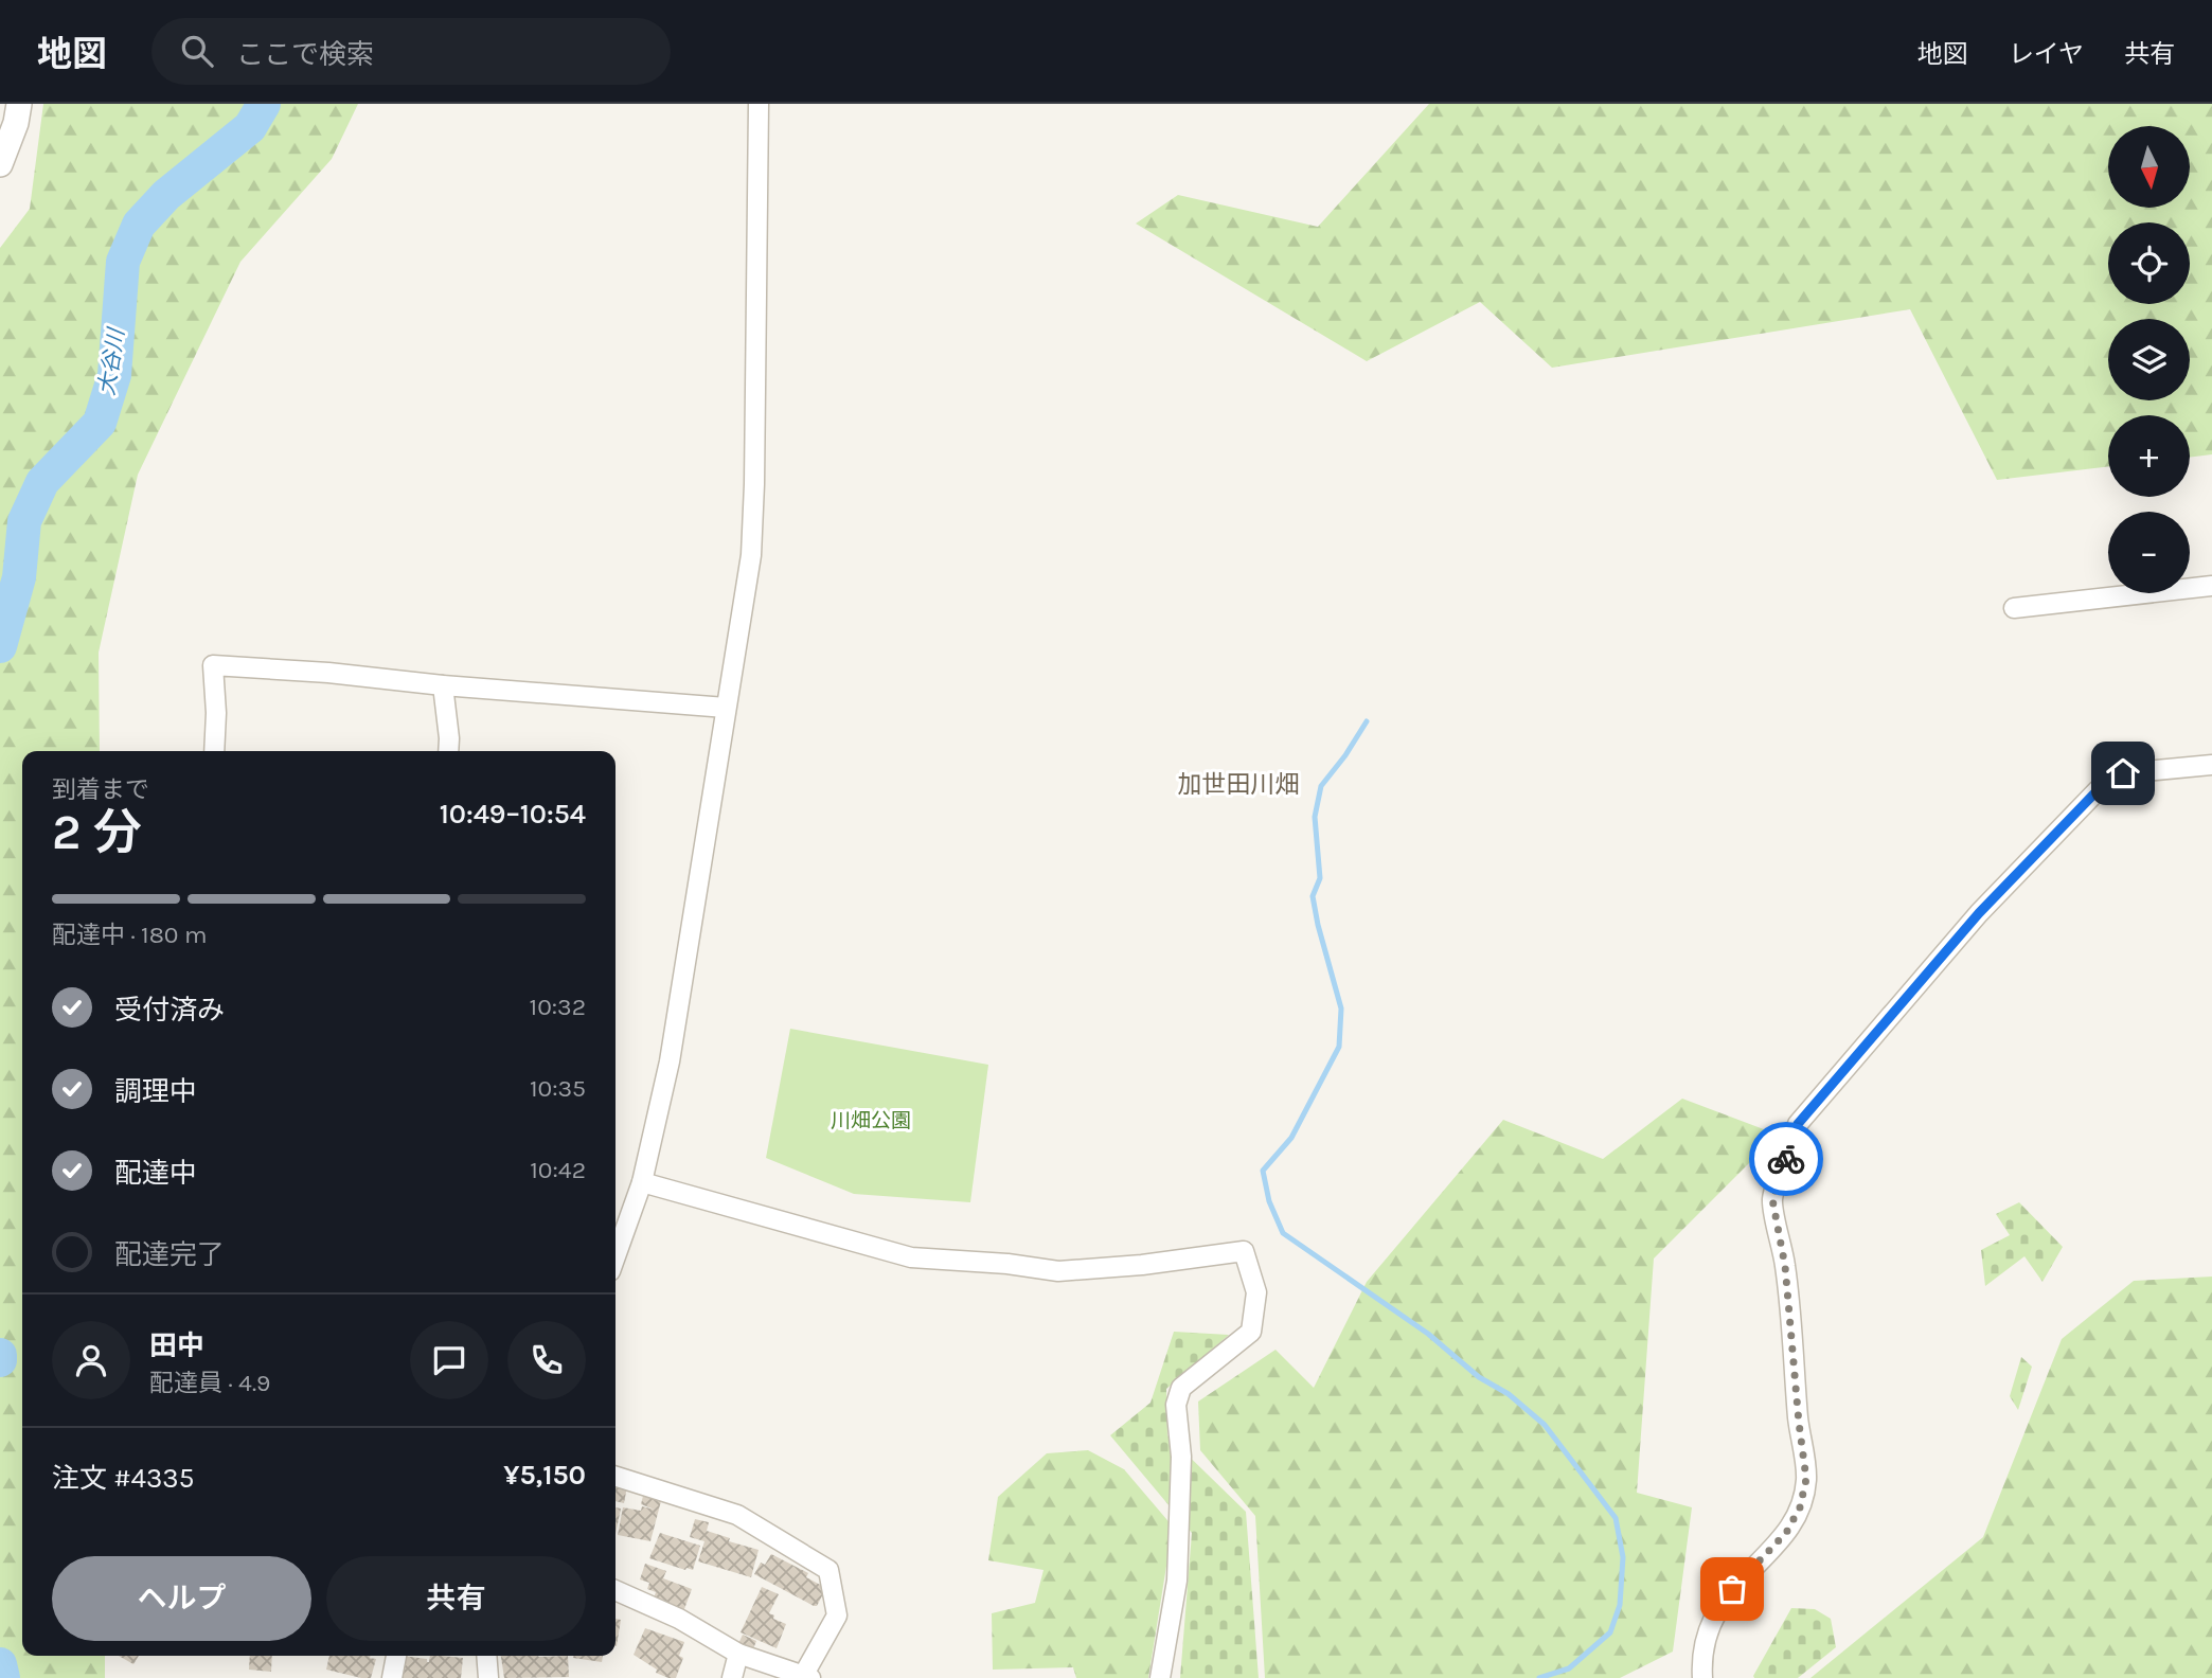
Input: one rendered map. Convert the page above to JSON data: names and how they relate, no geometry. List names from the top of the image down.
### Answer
{
  "districts": ["加世田川畑"],
  "water": ["大谷川"],
  "parks": ["川畑公園"],
  "north": "bottom",
  "page": {
    "header": "地図",
    "search": "ここで検索",
    "nav": ["地図", "レイヤ", "共有"],
    "map_buttons": ["+", "−"],
    "heading": ["2 分", "到着まで", "10:49–10:54"],
    "panel": [
      "田中",
      "配達員 · 4.9",
      "注文 #4335",
      "¥5,150"
    ],
    "bar": "配達中 · 180 m",
    "list": [
      ["受付済み", "10:32"],
      ["調理中", "10:35"],
      ["配達中", "10:42"],
      "配達完了"
    ],
    "buttons": ["ヘルプ", "共有"]
  }
}
